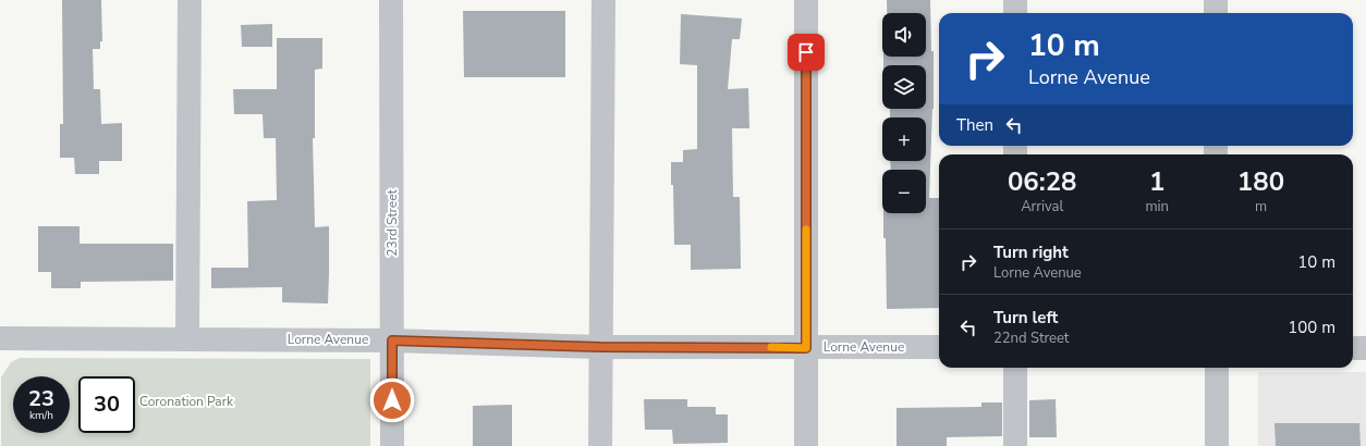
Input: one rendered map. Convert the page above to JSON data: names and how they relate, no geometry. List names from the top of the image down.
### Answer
{
  "streets": {
    "street": ["23rd Street", "Lorne Avenue"]
  },
  "crossings": [
    ["23rd Street", "Lorne Avenue"]
  ],
  "parks": ["Coronation Park"],
  "page": {
    "map_buttons": ["+", "−"],
    "turn": ["10 m", "Lorne Avenue"],
    "then": "Then",
    "eta": [
      "06:28",
      "Arrival",
      "1",
      "min",
      "180",
      "m"
    ],
    "list": [
      {
        "name": "Turn right",
        "note": "Lorne Avenue",
        "value": "10 m"
      },
      {
        "name": "Turn left",
        "note": "22nd Street",
        "value": "100 m"
      }
    ],
    "speed": "23 km/h",
    "limit": "30"
  }
}
